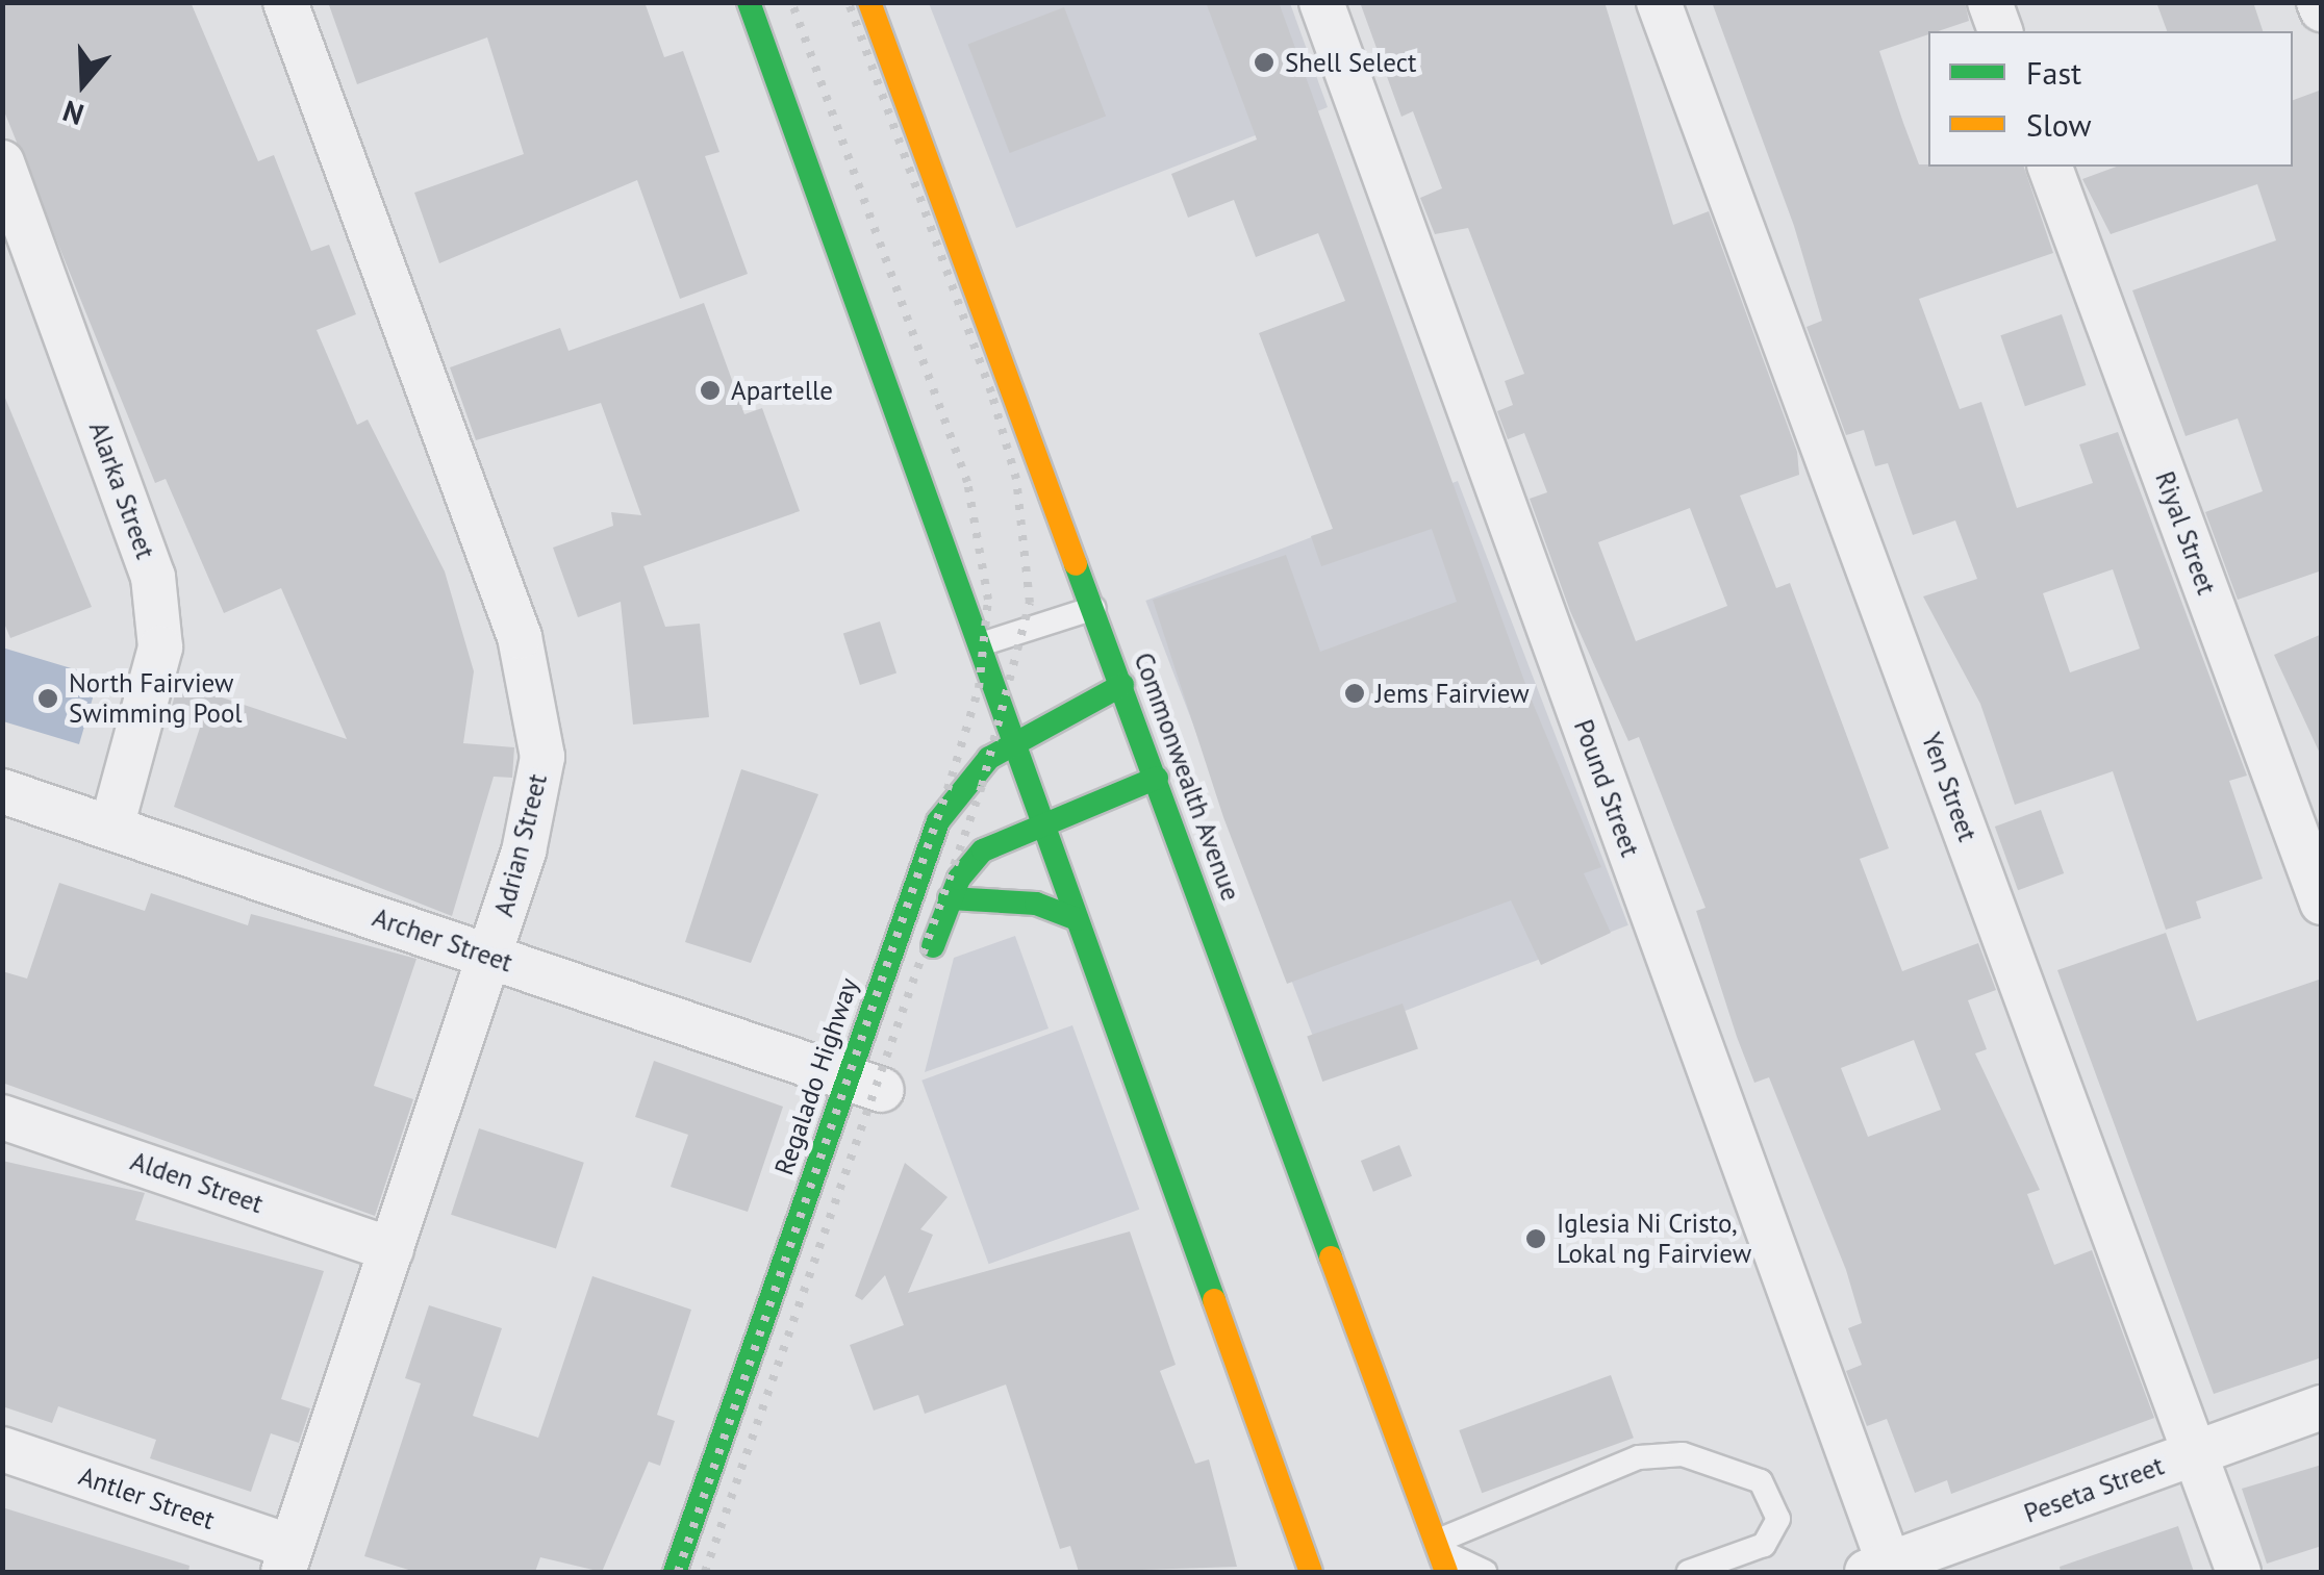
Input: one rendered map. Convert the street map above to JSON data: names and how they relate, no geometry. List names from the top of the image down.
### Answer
{
  "streets": {
    "main road": ["Commonwealth Avenue", "Regalado Highway"],
    "street": [
      "Alarka Street",
      "Riyal Street",
      "Yen Street",
      "Pound Street",
      "Adrian Street",
      "Archer Street",
      "Alden Street",
      "Peseta Street",
      "Antler Street"
    ]
  },
  "crossings": [
    ["Alarka Street", "Archer Street"],
    ["Commonwealth Avenue", "Regalado Highway"],
    ["Yen Street", "Peseta Street"],
    ["Pound Street", "Peseta Street"],
    ["Adrian Street", "Archer Street"],
    ["Adrian Street", "Alden Street"],
    ["Adrian Street", "Antler Street"],
    ["Archer Street", "Regalado Highway"]
  ],
  "places": [
    "Shell Select",
    "Apartelle",
    "Jems Fairview",
    "North Fairview Swimming Pool",
    "Iglesia Ni Cristo, Lokal ng Fairview"
  ],
  "legend": ["Fast", "Slow"],
  "north": "bottom"
}
